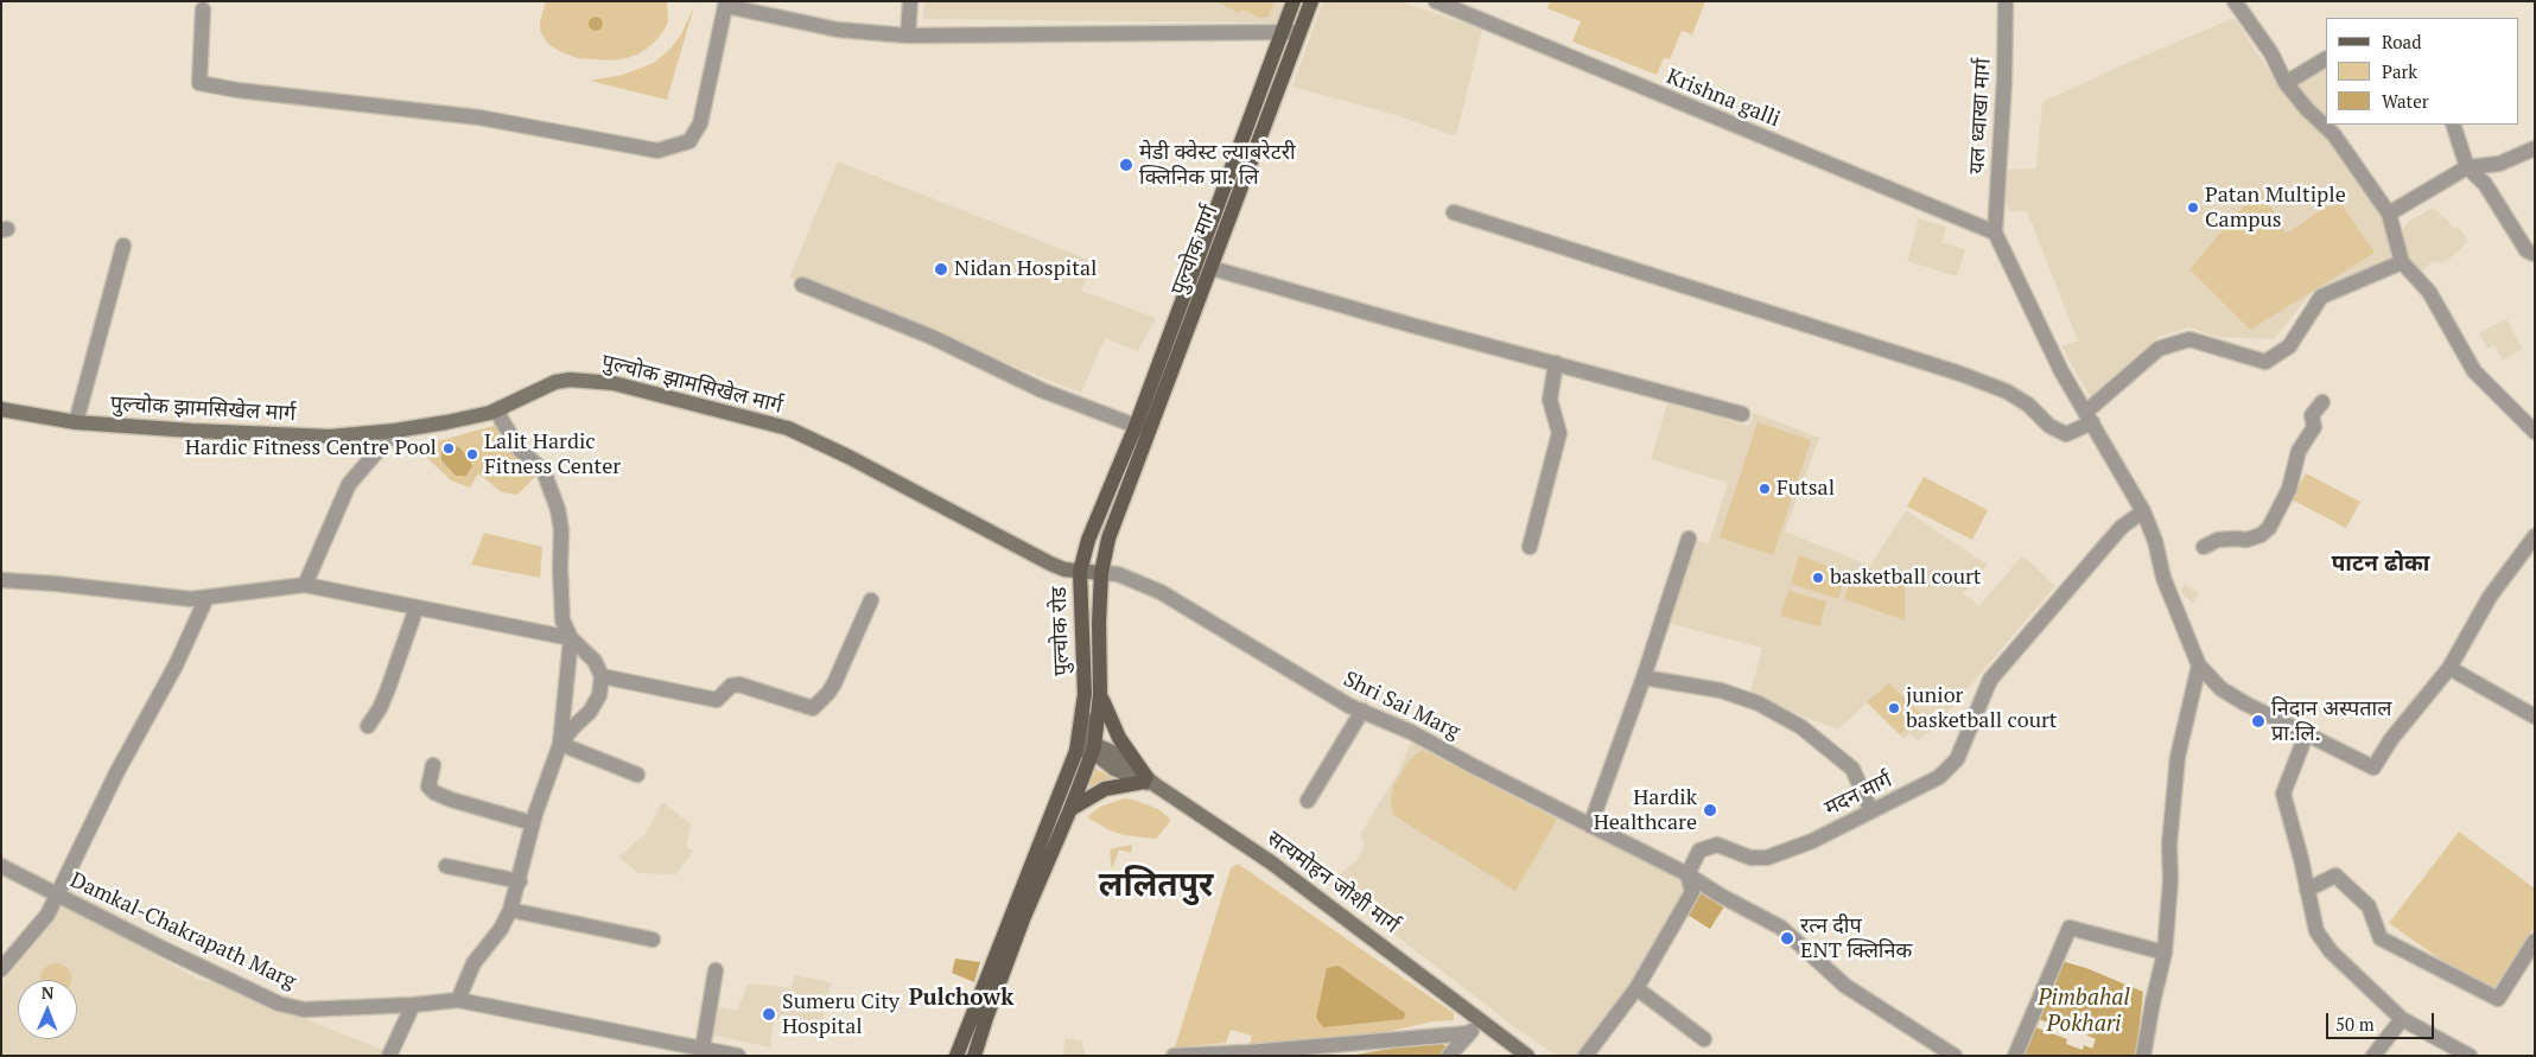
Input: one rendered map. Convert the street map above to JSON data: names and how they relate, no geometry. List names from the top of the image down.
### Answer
{
  "streets": {
    "main road": [
      "पुल्चोक मार्ग",
      "पुल्चोक झामसिखेल मार्ग",
      "पुल्चोक रोड",
      "सत्यमोहन जोशी मार्ग"
    ],
    "street": [
      "Krishna galli",
      "यल ध्वाखा मार्ग",
      "Shri Sai Marg",
      "मदन मार्ग",
      "Damkal-Chakrapath Marg"
    ]
  },
  "crossings": [
    ["Krishna galli", "यल ध्वाखा मार्ग"],
    ["पुल्चोक मार्ग", "पुल्चोक झामसिखेल मार्ग"],
    ["पुल्चोक मार्ग", "पुल्चोक रोड"],
    ["पुल्चोक मार्ग", "Shri Sai Marg"],
    ["पुल्चोक मार्ग", "सत्यमोहन जोशी मार्ग"],
    ["पुल्चोक झामसिखेल मार्ग", "पुल्चोक रोड"],
    ["पुल्चोक झामसिखेल मार्ग", "Shri Sai Marg"],
    ["Shri Sai Marg", "मदन मार्ग"]
  ],
  "districts": ["पाटन ढोका", "ललितपुर", "Pulchowk"],
  "water": ["Pimbahal Pokhari"],
  "places": [
    "मेडी क्वेस्ट ल्याबरेटरी क्लिनिक प्रा. लि",
    "Patan Multiple Campus",
    "Nidan Hospital",
    "Hardic Fitness Centre Pool",
    "Lalit Hardic Fitness Center",
    "Futsal",
    "basketball court",
    "junior basketball court",
    "निदान अस्पताल प्रा.लि.",
    "Hardik Healthcare",
    "रत्न दीप ENT क्लिनिक",
    "Sumeru City Hospital"
  ],
  "legend": ["Road", "Park", "Water"],
  "scale_bar": "50 m",
  "north": "top"
}
